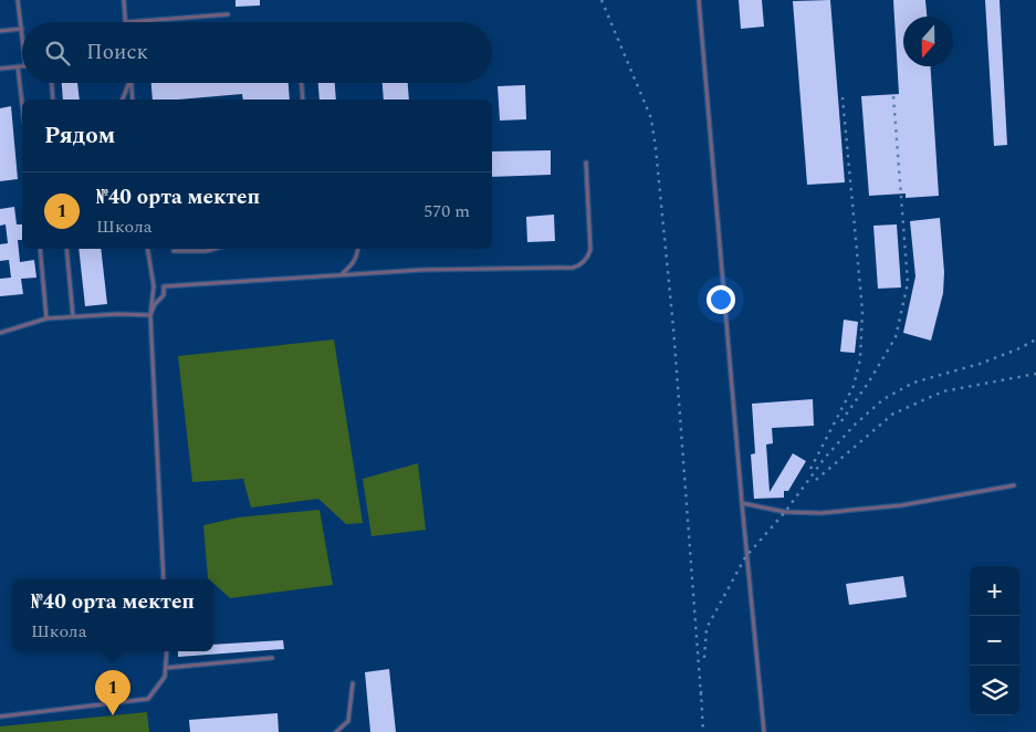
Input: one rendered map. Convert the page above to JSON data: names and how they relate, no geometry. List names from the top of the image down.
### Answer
{
  "north": "bottom",
  "page": {
    "search": "Поиск",
    "heading": "Рядом",
    "list": [
      {
        "mark": "1",
        "name": "№40 орта мектеп",
        "note": "Школа",
        "value": "570 m"
      }
    ],
    "map_buttons": ["+", "−"],
    "popup": ["№40 орта мектеп", "Школа"],
    "pins": "1"
  }
}
